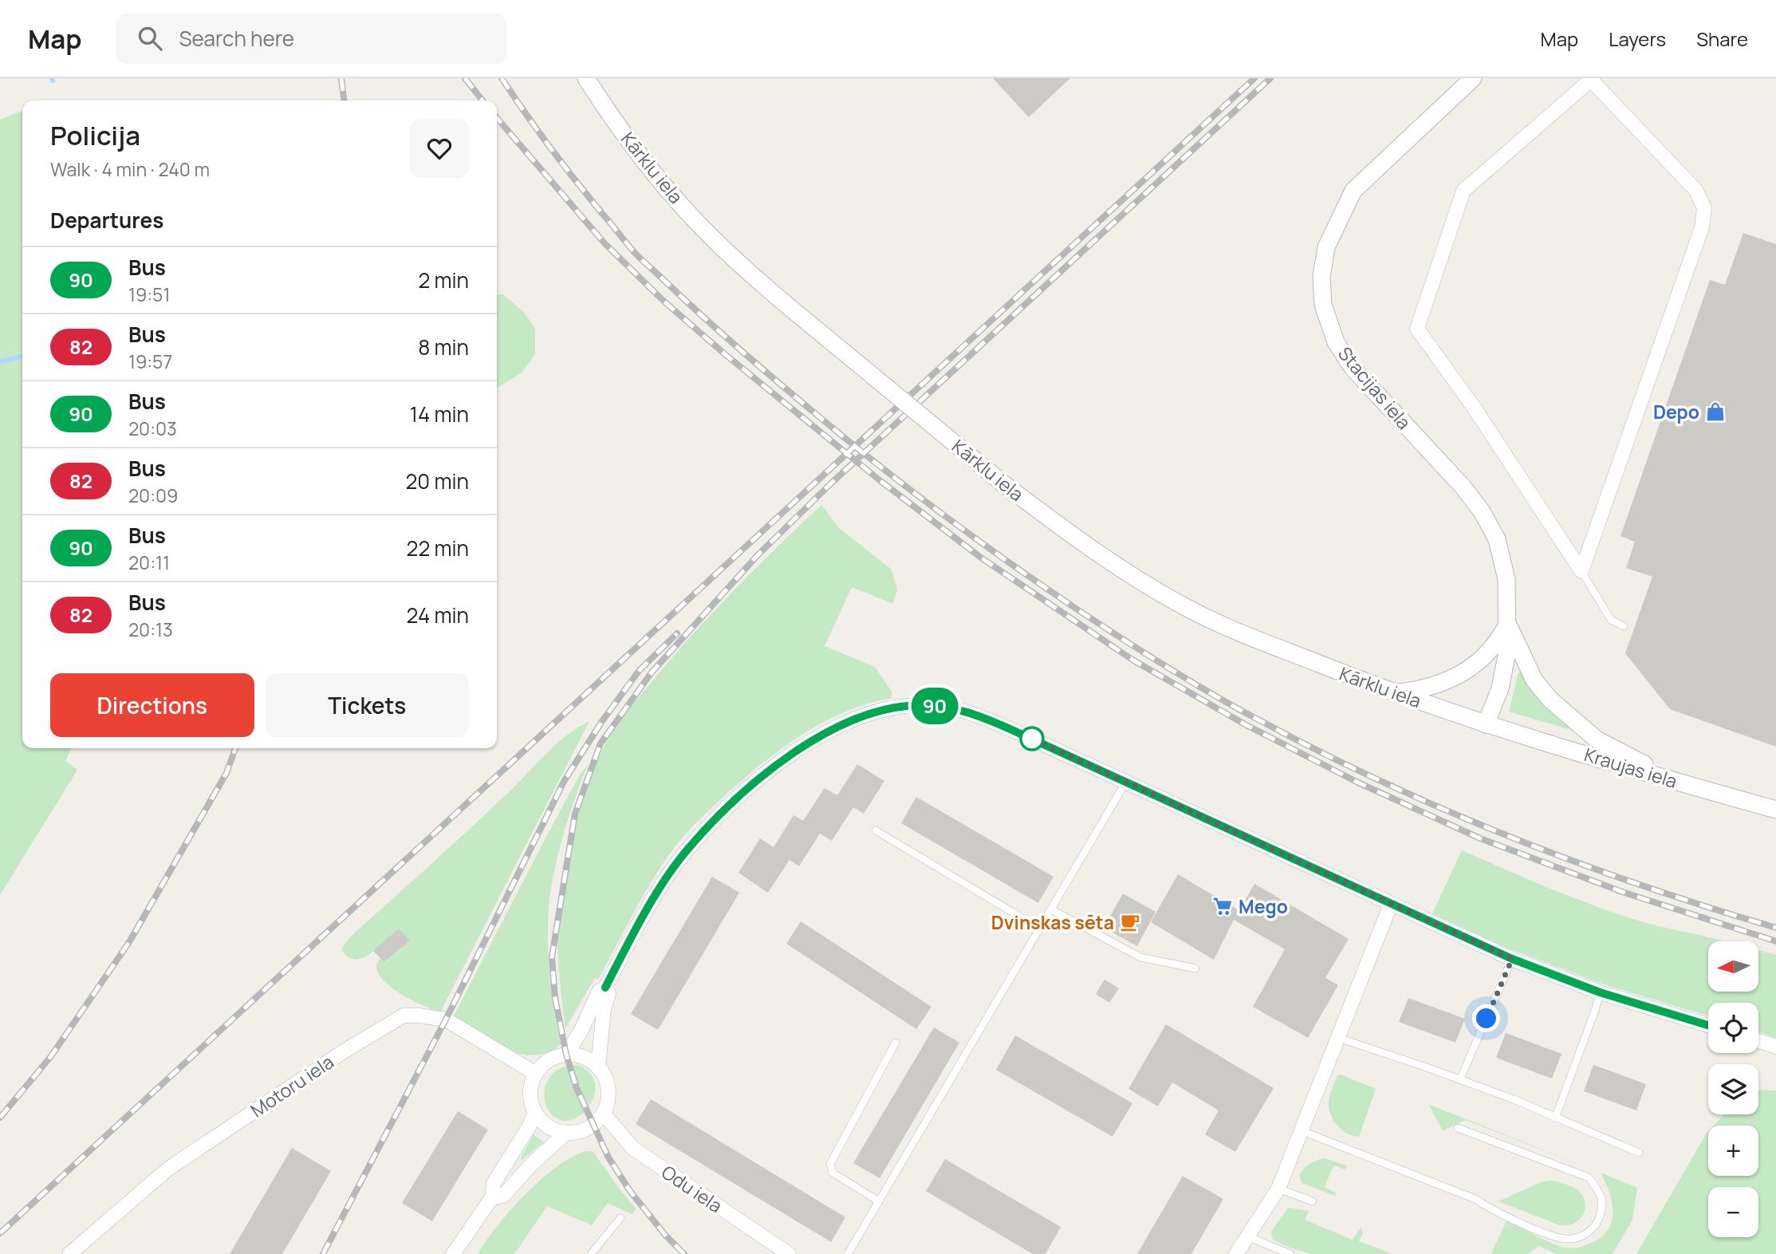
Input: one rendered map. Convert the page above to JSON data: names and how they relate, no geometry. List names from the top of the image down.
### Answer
{
  "streets": {
    "street": [
      "Kārklu iela",
      "Stacijas iela",
      "Kraujas iela",
      "Motoru iela",
      "Odu iela"
    ]
  },
  "crossings": [
    ["Kārklu iela", "Stacijas iela"],
    ["Kārklu iela", "Kraujas iela"],
    ["Stacijas iela", "Kraujas iela"],
    ["Motoru iela", "Odu iela"]
  ],
  "places": {
    "shop": ["Depo"],
    "supermarket": ["Mego"],
    "cafe": ["Dvinskas sēta"]
  },
  "lines": ["bus line 90"],
  "north": "left",
  "page": {
    "header": "Map",
    "search": "Search here",
    "nav": ["Map", "Layers", "Share"],
    "on_map": "90",
    "heading": [
      ["Policija", "Walk · 4 min · 240 m"],
      "Departures"
    ],
    "list": [
      {
        "mark": "90",
        "name": "Bus",
        "note": "19:51",
        "value": "2 min"
      },
      {
        "mark": "82",
        "name": "Bus",
        "note": "19:57",
        "value": "8 min"
      },
      {
        "mark": "90",
        "name": "Bus",
        "note": "20:03",
        "value": "14 min"
      },
      {
        "mark": "82",
        "name": "Bus",
        "note": "20:09",
        "value": "20 min"
      },
      {
        "mark": "90",
        "name": "Bus",
        "note": "20:11",
        "value": "22 min"
      },
      {
        "mark": "82",
        "name": "Bus",
        "note": "20:13",
        "value": "24 min"
      }
    ],
    "buttons": ["Directions", "Tickets"],
    "map_buttons": ["+", "−"]
  }
}
